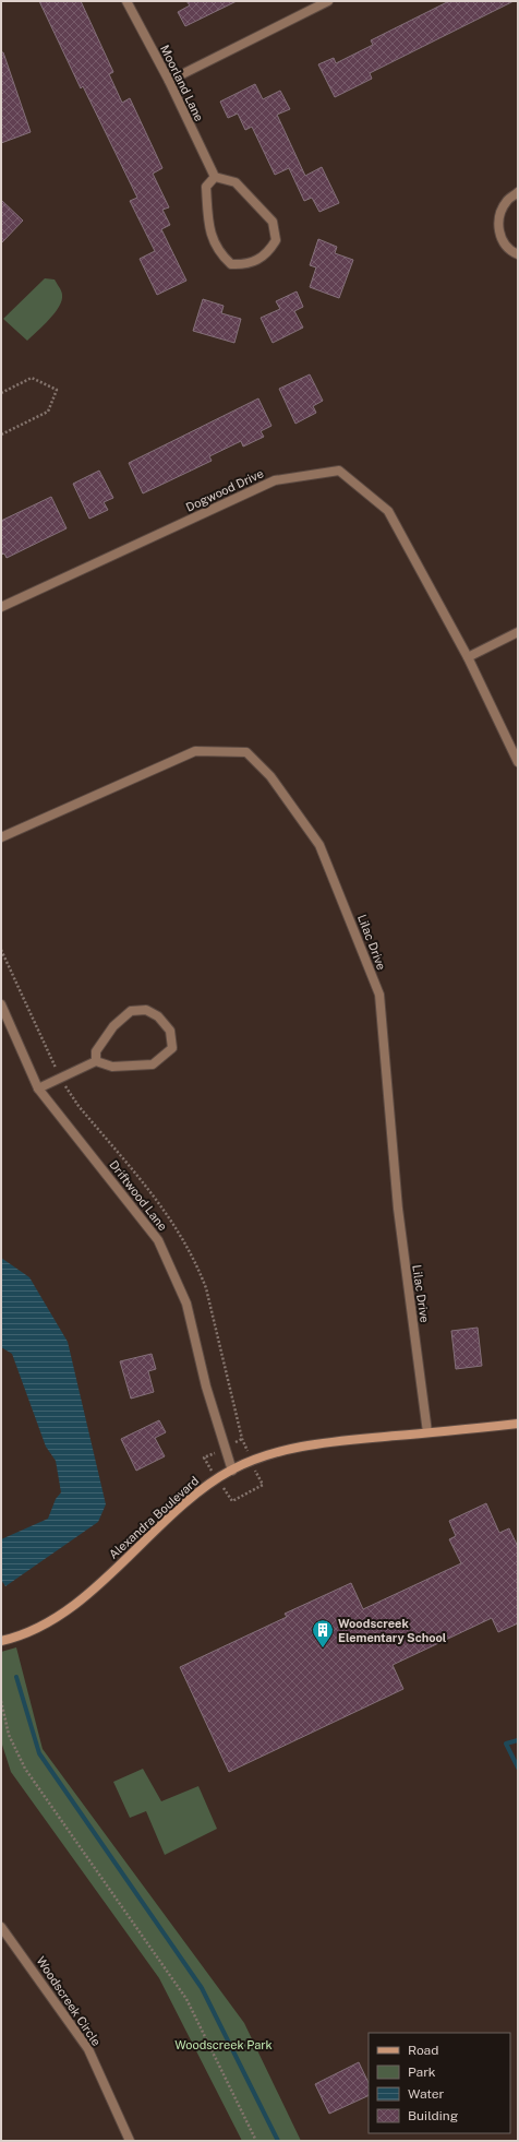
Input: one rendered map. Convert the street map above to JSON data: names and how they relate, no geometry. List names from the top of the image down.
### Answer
{
  "streets": {
    "street": [
      "Moorland Lane",
      "Dogwood Drive",
      "Lilac Drive",
      "Driftwood Lane",
      "Alexandra Boulevard",
      "Woodscreek Circle"
    ]
  },
  "crossings": [
    ["Lilac Drive", "Alexandra Boulevard"],
    ["Driftwood Lane", "Alexandra Boulevard"]
  ],
  "parks": ["Woodscreek Park"],
  "places": {
    "building": ["Woodscreek Elementary School"]
  },
  "legend": [
    "Road",
    "Park",
    "Water",
    "Building"
  ]
}
